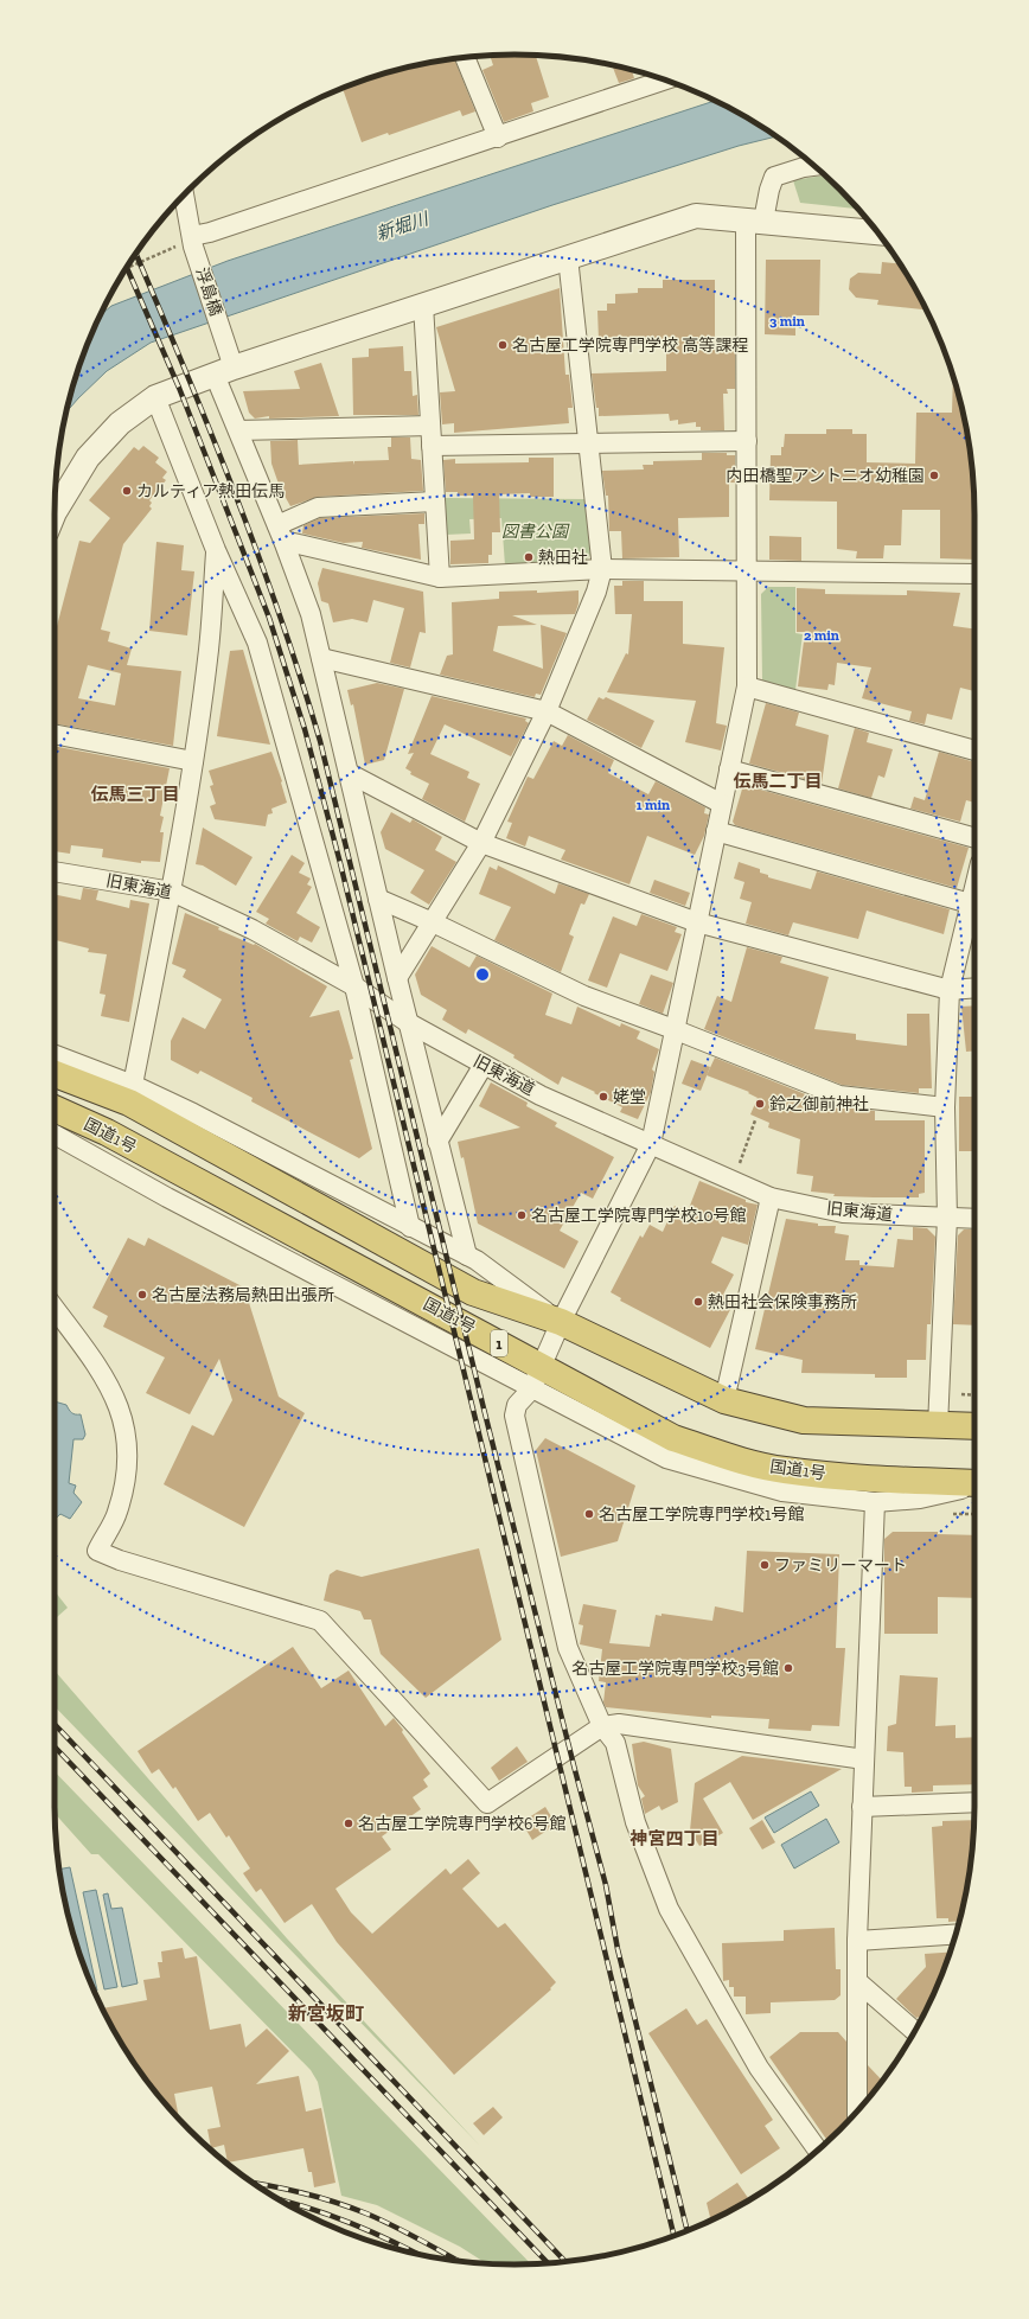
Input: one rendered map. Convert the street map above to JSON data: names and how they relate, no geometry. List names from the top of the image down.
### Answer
{
  "streets": {
    "highway": ["国道1号", "1"],
    "street": ["浮島橋", "旧東海道"]
  },
  "crossings": [
    ["浮島橋", "旧東海道"]
  ],
  "districts": [
    "伝馬二丁目",
    "伝馬三丁目",
    "神宮四丁目",
    "新宮坂町"
  ],
  "water": ["新堀川"],
  "parks": ["図書公園"],
  "places": [
    "名古屋工学院専門学校 高等課程",
    "内田橋聖アントニオ幼稚園",
    "カルティア熱田伝馬",
    "熱田社",
    "姥堂",
    "鈴之御前神社",
    "名古屋工学院専門学校10号館",
    "名古屋法務局熱田出張所",
    "熱田社会保険事務所",
    "名古屋工学院専門学校1号館",
    "ファミリーマート",
    "名古屋工学院専門学校3号館",
    "名古屋工学院専門学校6号館"
  ],
  "rings": ["3 min", "2 min", "1 min"]
}
